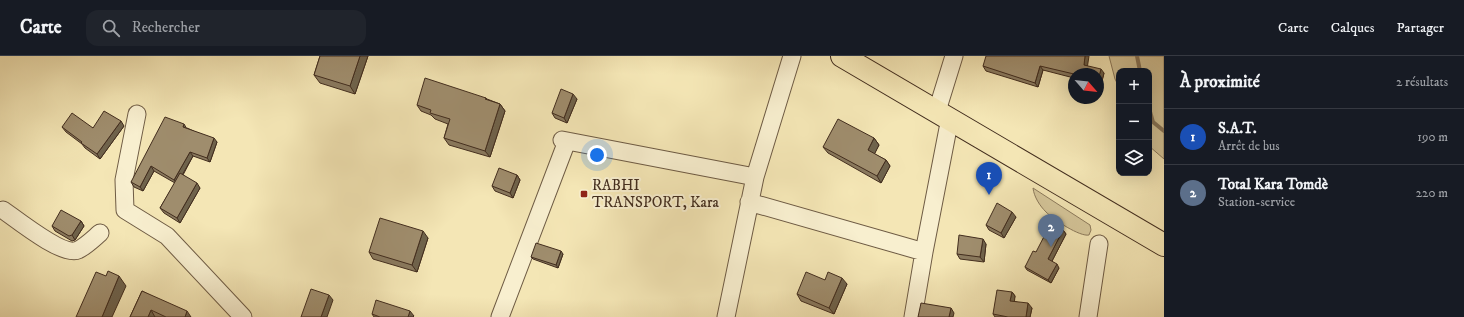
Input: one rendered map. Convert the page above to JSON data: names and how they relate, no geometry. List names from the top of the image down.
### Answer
{
  "places": {
    "transit": ["RABHI TRANSPORT, Kara"]
  },
  "north": "bottom right",
  "page": {
    "header": "Carte",
    "search": "Rechercher",
    "nav": ["Carte", "Calques", "Partager"],
    "heading": ["À proximité", "2 résultats"],
    "map_buttons": ["+", "−"],
    "list": [
      {
        "mark": "1",
        "name": "S.A.T.",
        "note": "Arrêt de bus",
        "value": "190 m"
      },
      {
        "mark": "2",
        "name": "Total Kara Tomdè",
        "note": "Station-service",
        "value": "220 m"
      }
    ],
    "pins": ["1", "2"]
  }
}
